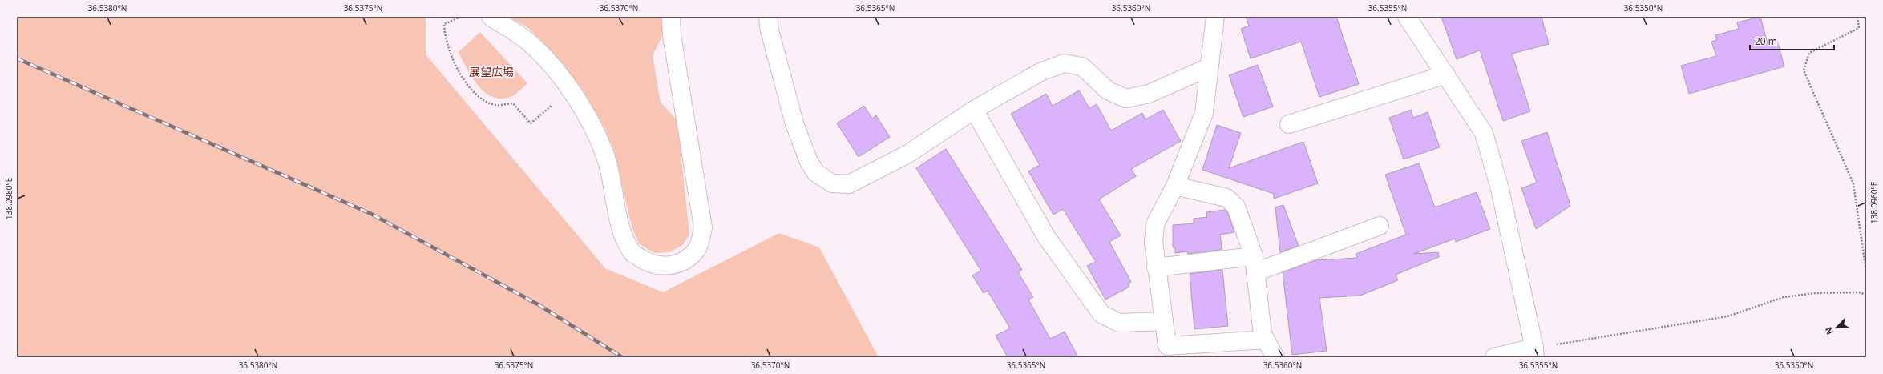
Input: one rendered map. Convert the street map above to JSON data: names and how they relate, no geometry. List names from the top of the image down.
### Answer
{
  "parks": ["展望広場"],
  "scale_bar": "20 m",
  "north": "bottom left",
  "coordinates": [
    "36.5380°N",
    "36.5375°N",
    "36.5370°N",
    "36.5365°N",
    "36.5360°N",
    "36.5355°N",
    "36.5350°N",
    "138.0980°E",
    "138.0960°E"
  ]
}
